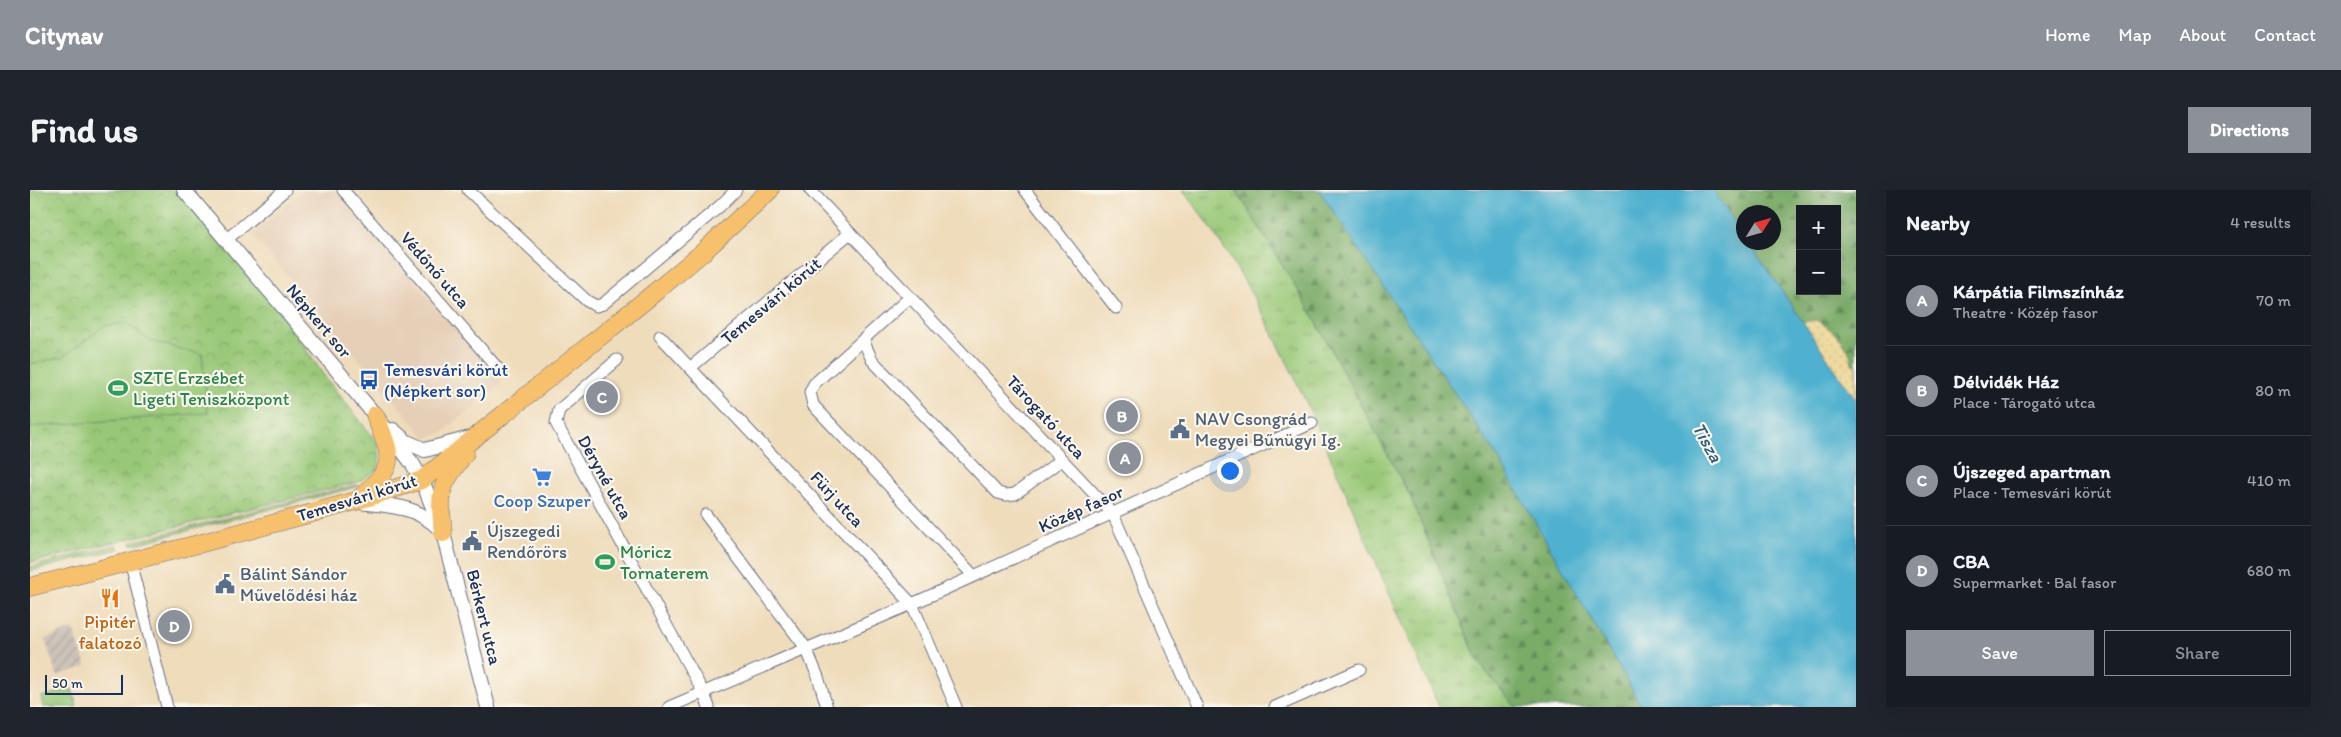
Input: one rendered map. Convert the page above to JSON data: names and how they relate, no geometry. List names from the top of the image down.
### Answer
{
  "streets": {
    "main road": ["Temesvári körút"],
    "street": [
      "Védőnő utca",
      "Népkert sor",
      "Tárogató utca",
      "Déryné utca",
      "Fürj utca",
      "Közép fasor",
      "Bérkert utca"
    ]
  },
  "crossings": [
    ["Temesvári körút", "Népkert sor"],
    ["Temesvári körút", "Tárogató utca"],
    ["Temesvári körút", "Fürj utca"],
    ["Temesvári körút", "Bérkert utca"],
    ["Népkert sor", "Bérkert utca"],
    ["Tárogató utca", "Közép fasor"],
    ["Déryné utca", "Közép fasor"],
    ["Fürj utca", "Közép fasor"]
  ],
  "water": ["Tisza"],
  "places": {
    "bus stop": ["Temesvári körút (Népkert sor)"],
    "sports": ["SZTE Erzsébet Ligeti Teniszközpont", "Móricz Tornaterem"],
    "public building": ["NAV Csongrád Megyei Bűnügyi Ig.", "Újszegedi Rendőrörs", "Bálint Sándor Művelődési ház"],
    "supermarket": ["Coop Szuper"],
    "restaurant": ["Pipitér falatozó"]
  },
  "scale_bar": "50 m",
  "north": "top right",
  "page": {
    "header": "Citynav",
    "nav": [
      "Home",
      "Map",
      "About",
      "Contact"
    ],
    "buttons": [
      "Directions",
      ["Save", "Share"]
    ],
    "title": "Find us",
    "heading": ["Nearby", "4 results"],
    "map_buttons": ["+", "−"],
    "list": [
      {
        "mark": "A",
        "name": "Kárpátia Filmszínház",
        "note": "Theatre · Közép fasor",
        "value": "70 m"
      },
      {
        "mark": "B",
        "name": "Délvidék Ház",
        "note": "Place · Tárogató utca",
        "value": "80 m"
      },
      {
        "mark": "C",
        "name": "Újszeged apartman",
        "note": "Place · Temesvári körút",
        "value": "410 m"
      },
      {
        "mark": "D",
        "name": "CBA",
        "note": "Supermarket · Bal fasor",
        "value": "680 m"
      }
    ],
    "pins": [
      "C",
      "B",
      "A",
      "D"
    ],
    "scale": "50 m"
  }
}
